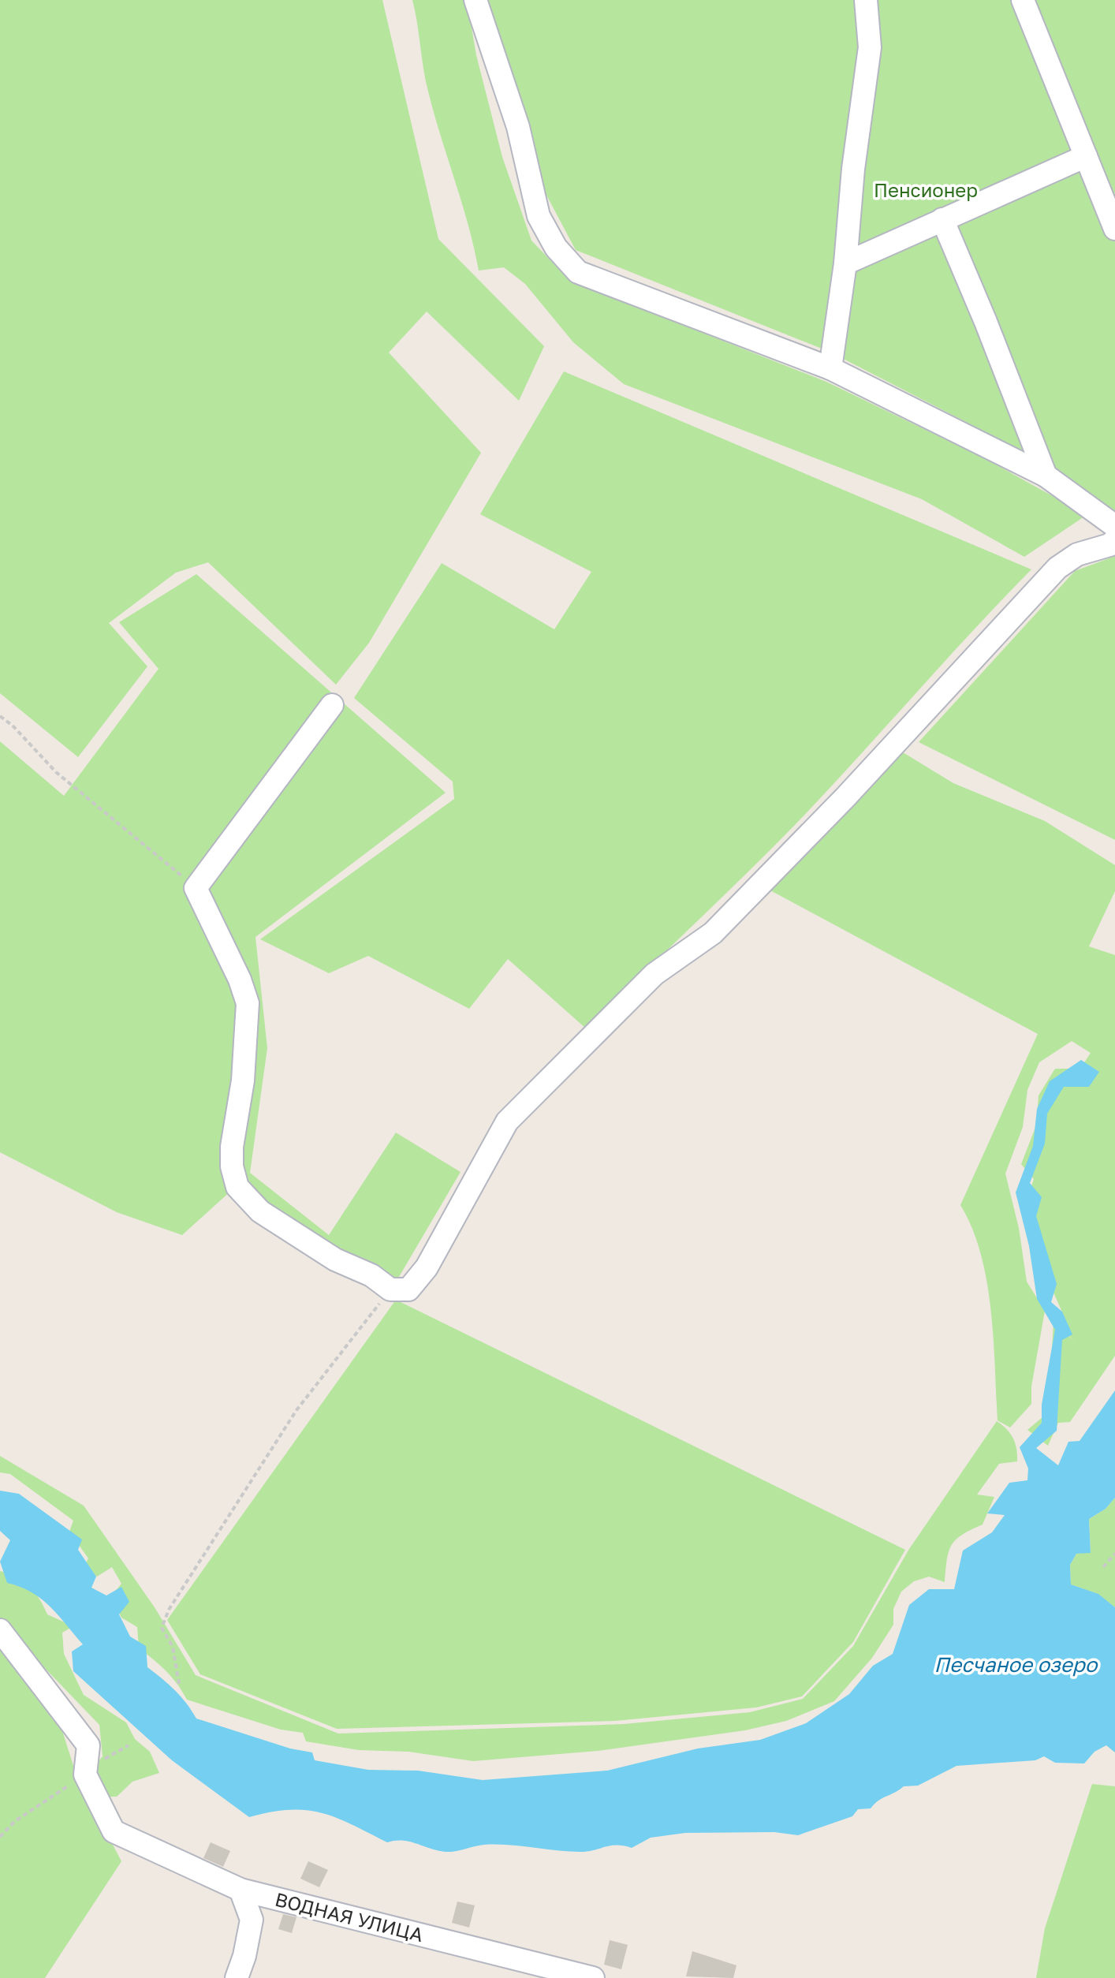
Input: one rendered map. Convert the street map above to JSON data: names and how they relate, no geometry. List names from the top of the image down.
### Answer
{
  "streets": {
    "street": ["ВОДНАЯ УЛИЦА"]
  },
  "water": ["Песчаное озеро"],
  "parks": ["Пенсионер"]
}
